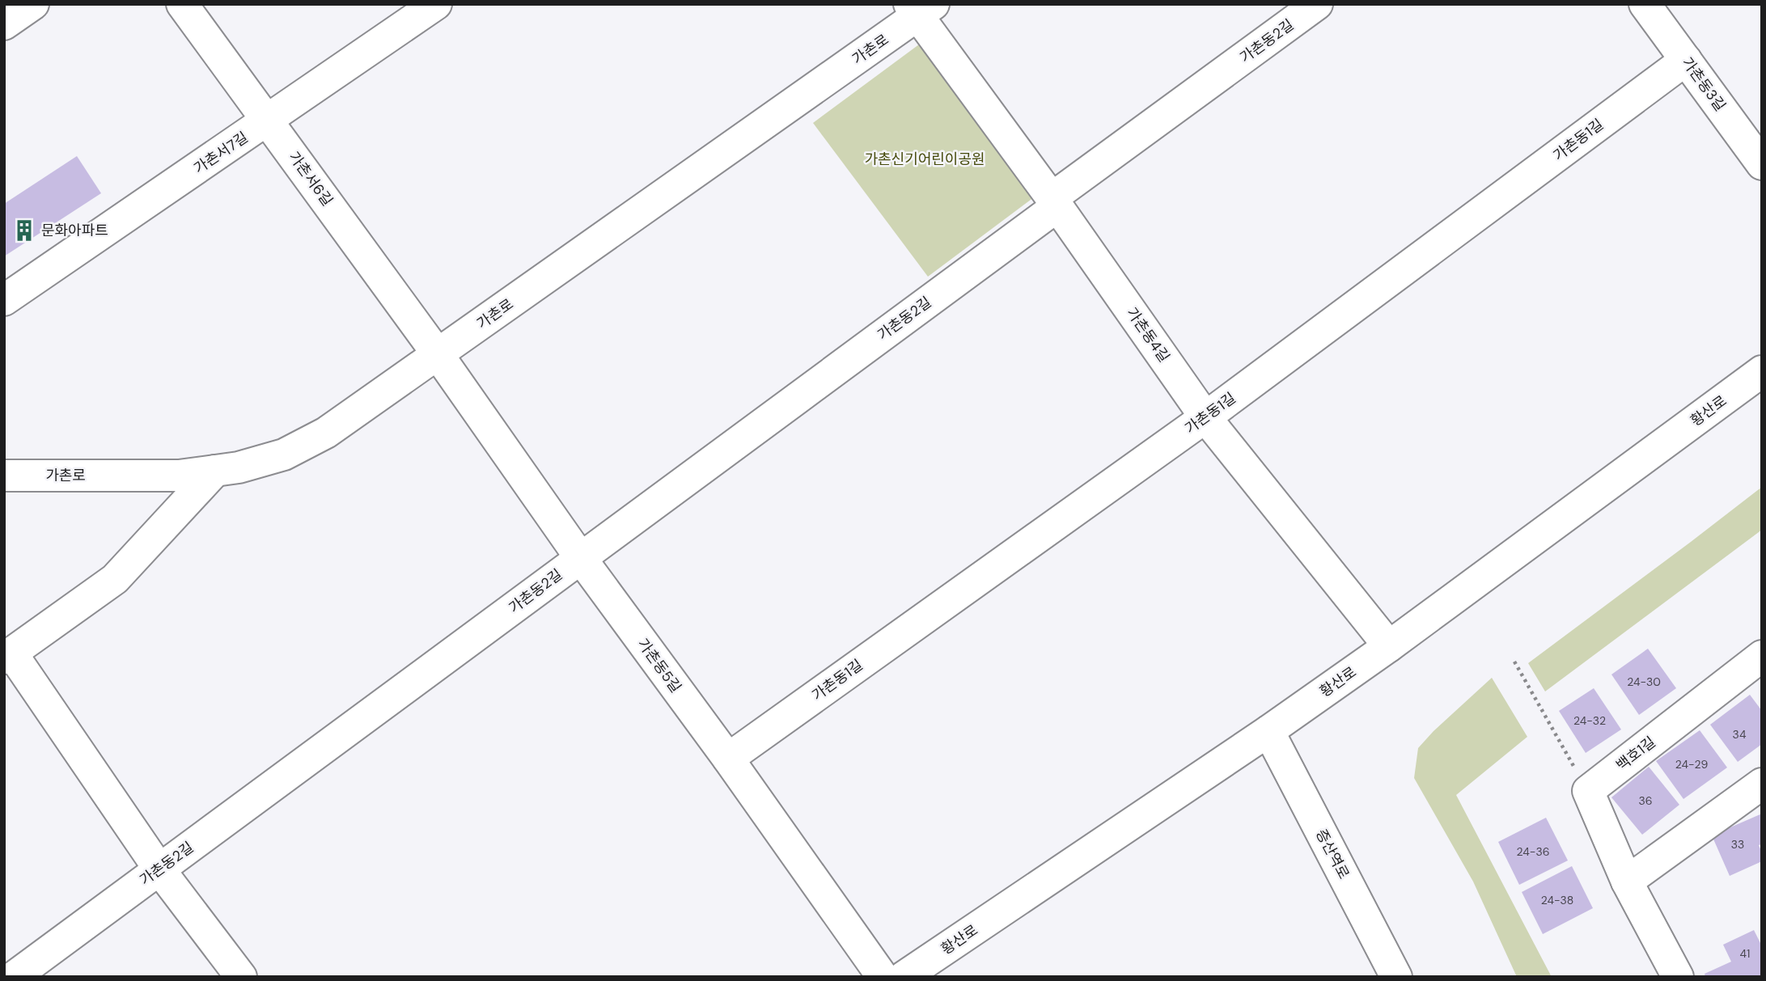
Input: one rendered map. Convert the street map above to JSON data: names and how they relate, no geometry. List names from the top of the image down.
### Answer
{
  "streets": {
    "street": [
      "가촌동2길",
      "가촌로",
      "가촌동3길",
      "가촌동1길",
      "가촌서7길",
      "가촌서6길",
      "가촌동4길",
      "황산로",
      "가촌동5길",
      "백호1길",
      "증산역로"
    ]
  },
  "crossings": [
    ["가촌동2길", "가촌동4길"],
    ["가촌동2길", "가촌동5길"],
    ["가촌로", "가촌서6길"],
    ["가촌로", "가촌동4길"],
    ["가촌로", "가촌동5길"],
    ["가촌동3길", "가촌동1길"],
    ["가촌동1길", "가촌동4길"],
    ["가촌동1길", "가촌동5길"],
    ["가촌서7길", "가촌서6길"],
    ["가촌서6길", "가촌동5길"],
    ["가촌동4길", "황산로"],
    ["황산로", "증산역로"]
  ],
  "parks": ["가촌신기어린이공원"],
  "places": {
    "building": ["문화아파트"]
  },
  "house_numbers": [
    "24-30",
    "24-32",
    "34",
    "24-29",
    "36",
    "33",
    "24-36",
    "24-38",
    "41"
  ]
}
